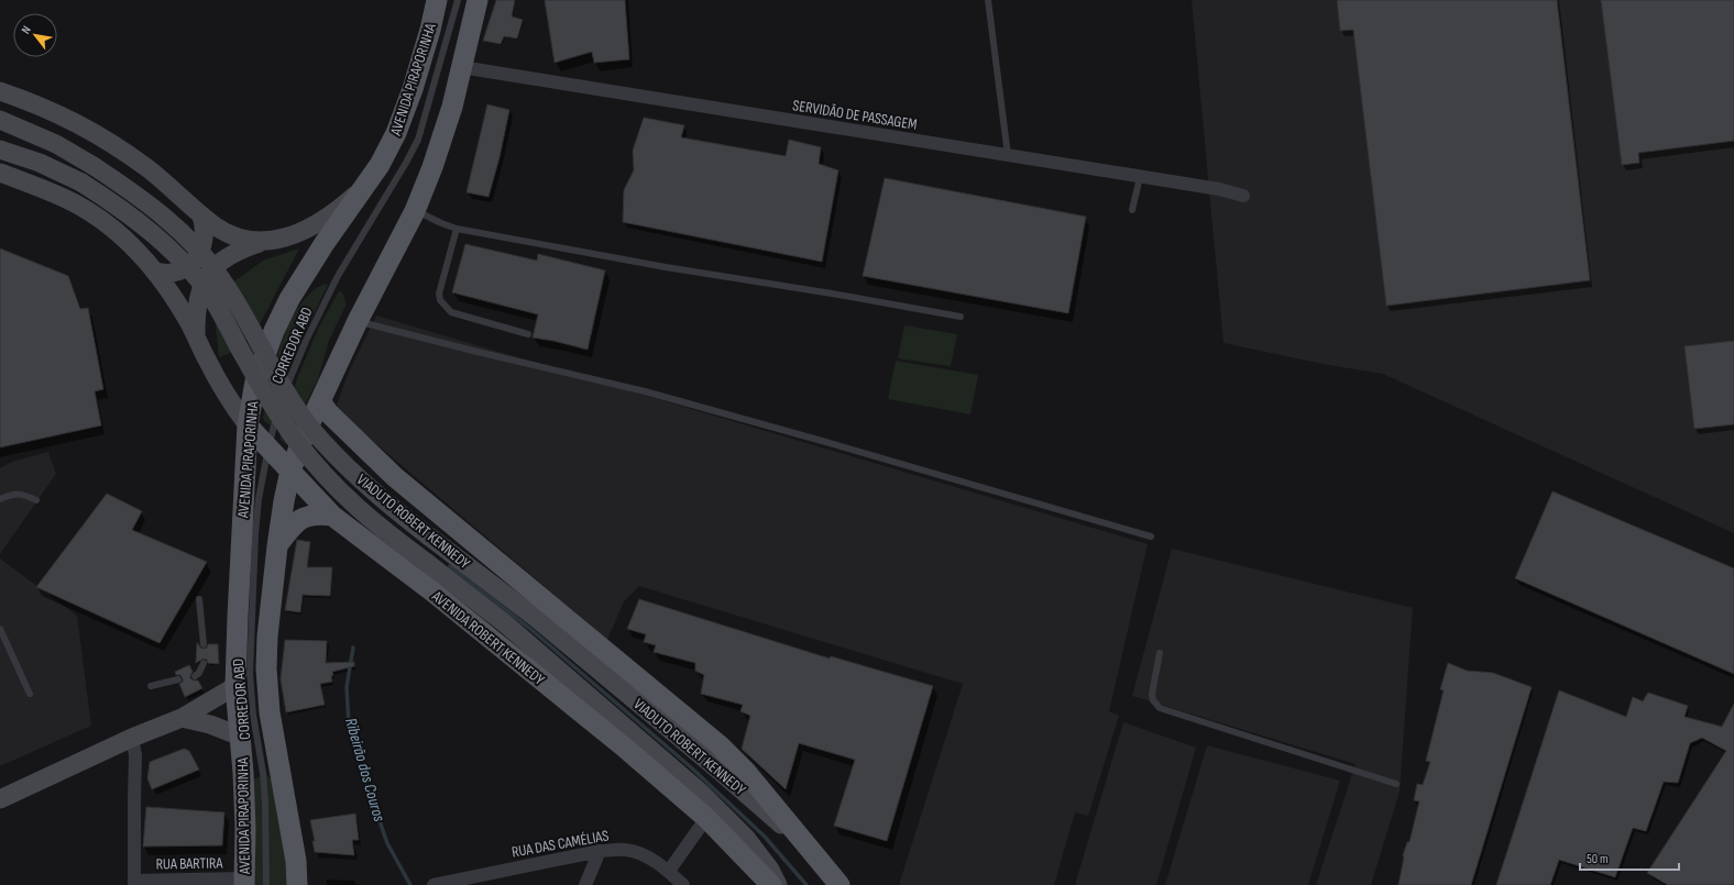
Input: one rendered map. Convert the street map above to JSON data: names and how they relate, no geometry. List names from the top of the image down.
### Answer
{
  "streets": {
    "main road": ["AVENIDA PIRAPORINHA", "VIADUTO ROBERT KENNEDY", "AVENIDA ROBERT KENNEDY"],
    "street": ["SERVIDÃO DE PASSAGEM", "RUA DAS CAMÉLIAS", "RUA BARTIRA"],
    "lane": ["CORREDOR ABD"]
  },
  "crossings": [
    ["AVENIDA PIRAPORINHA", "AVENIDA ROBERT KENNEDY"],
    ["AVENIDA PIRAPORINHA", "RUA BARTIRA"],
    ["CORREDOR ABD", "AVENIDA ROBERT KENNEDY"]
  ],
  "water": ["Ribeirão dos Couros"],
  "scale_bar": "50 m",
  "north": "top left"
}
